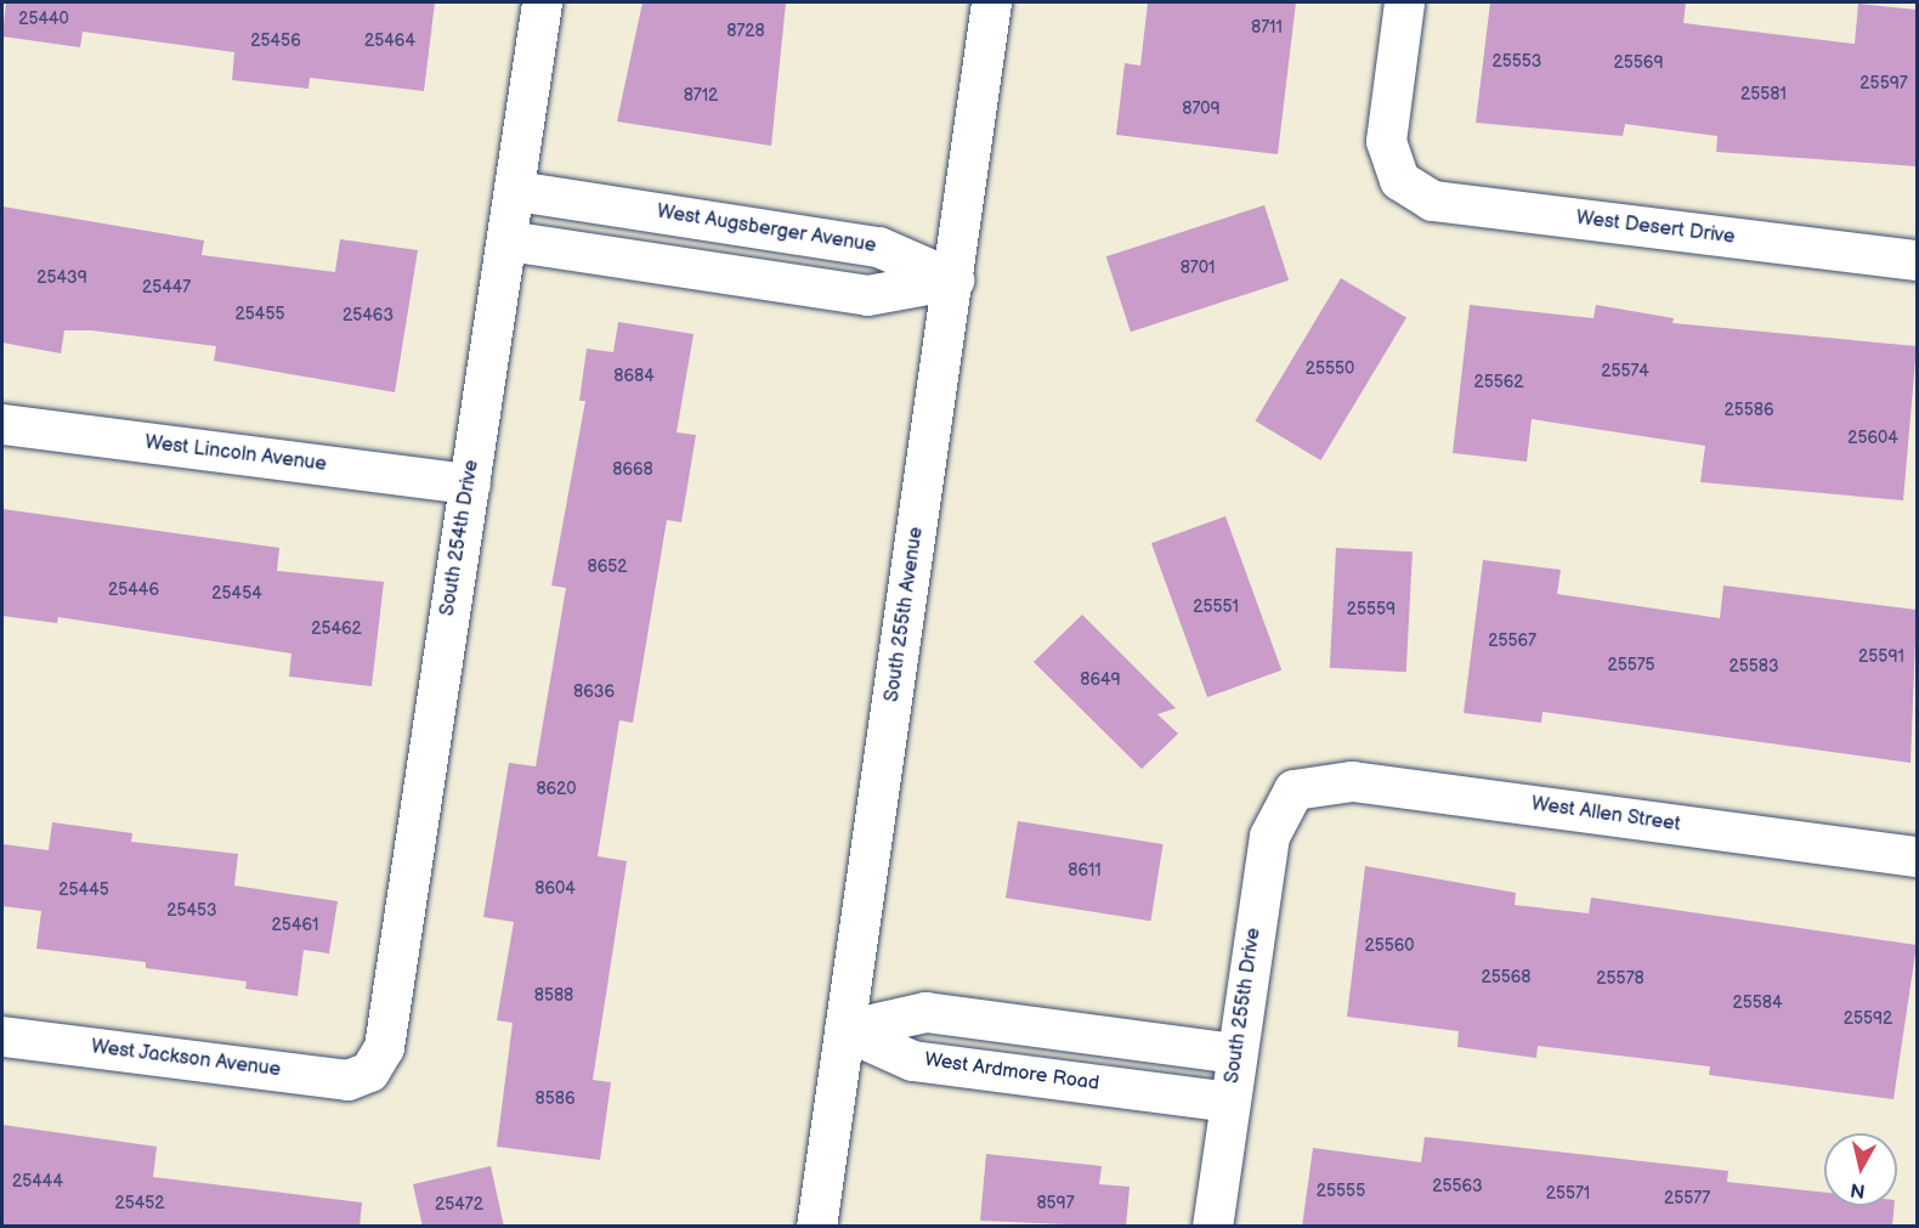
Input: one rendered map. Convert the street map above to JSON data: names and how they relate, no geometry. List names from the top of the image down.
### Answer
{
  "streets": {
    "street": [
      "West Desert Drive",
      "West Augsberger Avenue",
      "West Lincoln Avenue",
      "South 254th Drive",
      "South 255th Avenue",
      "West Allen Street",
      "South 255th Drive",
      "West Jackson Avenue",
      "West Ardmore Road"
    ]
  },
  "crossings": [
    ["West Augsberger Avenue", "South 254th Drive"],
    ["West Augsberger Avenue", "South 255th Avenue"],
    ["West Lincoln Avenue", "South 254th Drive"],
    ["South 254th Drive", "West Jackson Avenue"],
    ["South 255th Avenue", "West Ardmore Road"],
    ["West Allen Street", "South 255th Drive"],
    ["South 255th Drive", "West Ardmore Road"]
  ],
  "house_numbers": [
    "25440",
    "8711",
    "8728",
    "25456",
    "25464",
    "25553",
    "25569",
    "25597",
    "25581",
    "8712",
    "8709",
    "8701",
    "25439",
    "25447",
    "25455",
    "25463",
    "25550",
    "25574",
    "8684",
    "25562",
    "25586",
    "25604",
    "8668",
    "8652",
    "25446",
    "25454",
    "25551",
    "25559",
    "25462",
    "25567",
    "25591",
    "25575",
    "25583",
    "8649",
    "8636",
    "8620",
    "8611",
    "8604",
    "25445",
    "25453",
    "25461",
    "25560",
    "25568",
    "25578",
    "8588",
    "25584",
    "25592",
    "8586",
    "25444",
    "25563",
    "25555",
    "25571",
    "25577",
    "25452",
    "8597",
    "25472"
  ],
  "north": "bottom"
}
